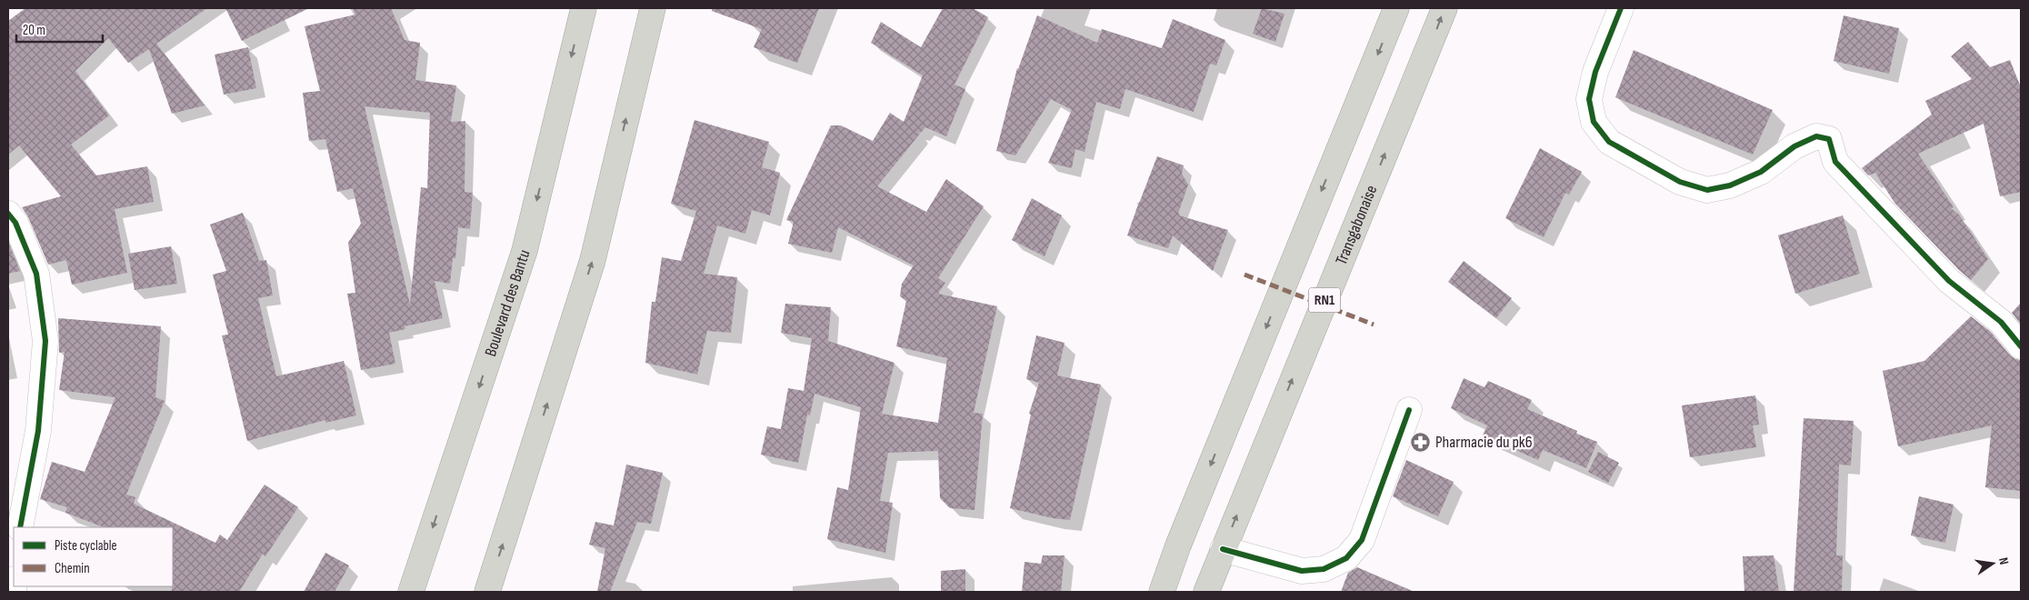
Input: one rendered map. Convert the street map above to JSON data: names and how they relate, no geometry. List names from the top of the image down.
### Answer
{
  "streets": {
    "highway": ["Transgabonaise", "RN1", "Boulevard des Bantu"]
  },
  "places": {
    "pharmacy": ["Pharmacie du pk6"]
  },
  "legend": ["Piste cyclable", "Chemin"],
  "scale_bar": "20 m",
  "north": "right"
}
